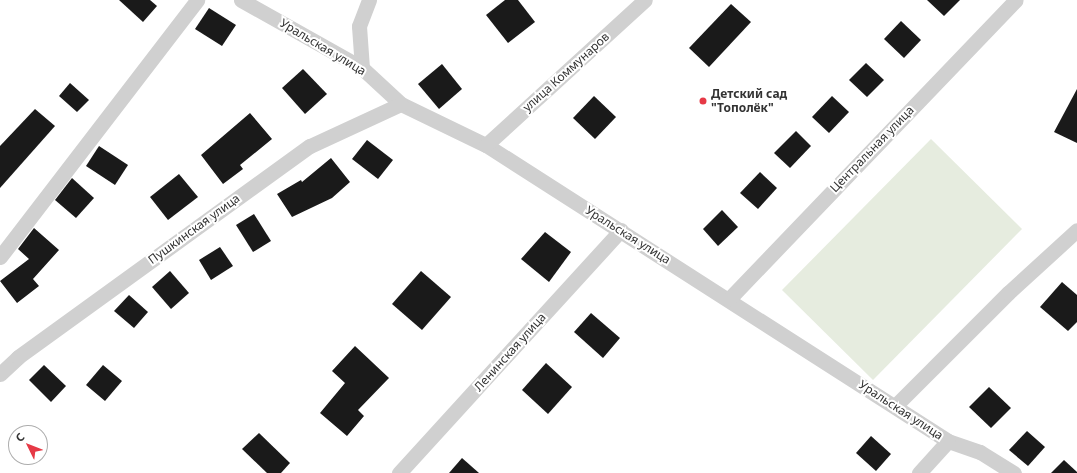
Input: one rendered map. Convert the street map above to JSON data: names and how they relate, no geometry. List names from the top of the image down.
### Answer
{
  "streets": {
    "street": [
      "Уральская улица",
      "улица Коммунаров",
      "Центральная улица",
      "Пушкинская улица",
      "Ленинская улица"
    ]
  },
  "crossings": [
    ["Уральская улица", "улица Коммунаров"],
    ["Уральская улица", "Центральная улица"],
    ["Уральская улица", "Пушкинская улица"],
    ["Уральская улица", "Ленинская улица"]
  ],
  "places": ["Детский сад \"Тополёк\""],
  "north": "top left"
}
